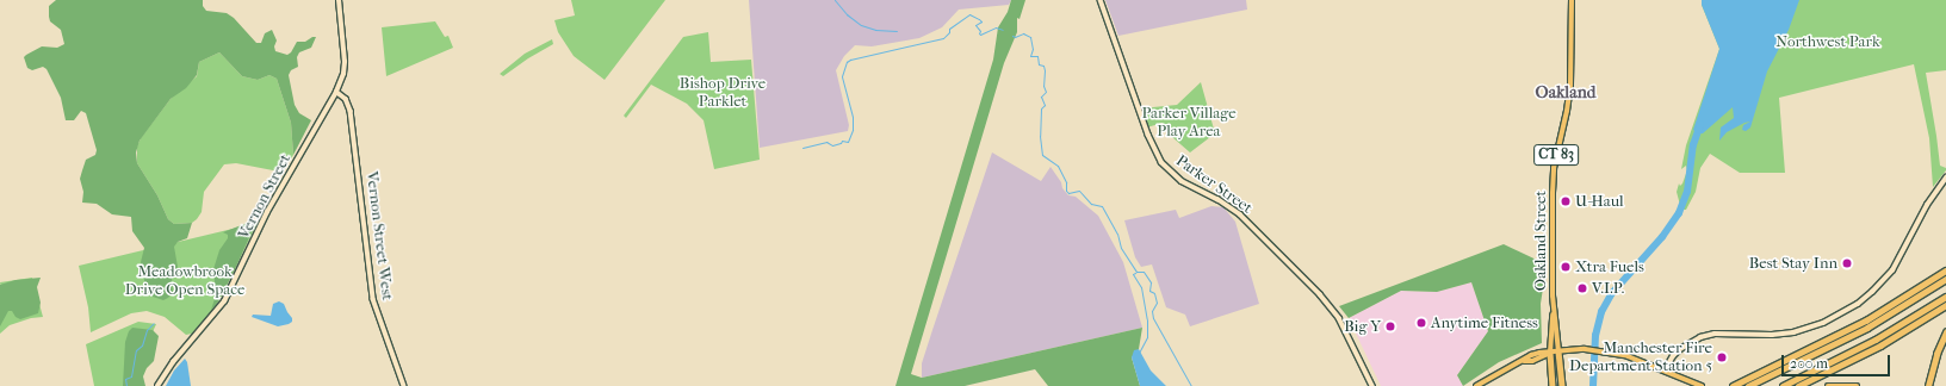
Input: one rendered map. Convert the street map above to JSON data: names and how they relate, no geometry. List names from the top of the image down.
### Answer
{
  "streets": {
    "main road": ["CT 83", "Oakland Street"],
    "street": ["Parker Street", "Vernon Street", "Vernon Street West"]
  },
  "crossings": [
    ["Vernon Street", "Vernon Street West"]
  ],
  "districts": ["Oakland"],
  "parks": [
    "Northwest Park",
    "Bishop Drive Parklet",
    "Parker Village Play Area",
    "Meadowbrook Drive Open Space"
  ],
  "places": [
    "U-Haul",
    "Best Stay Inn",
    "Xtra Fuels",
    "V.I.P.",
    "Anytime Fitness",
    "Big Y",
    "Manchester Fire Department Station 5"
  ],
  "scale_bar": "200 m"
}
